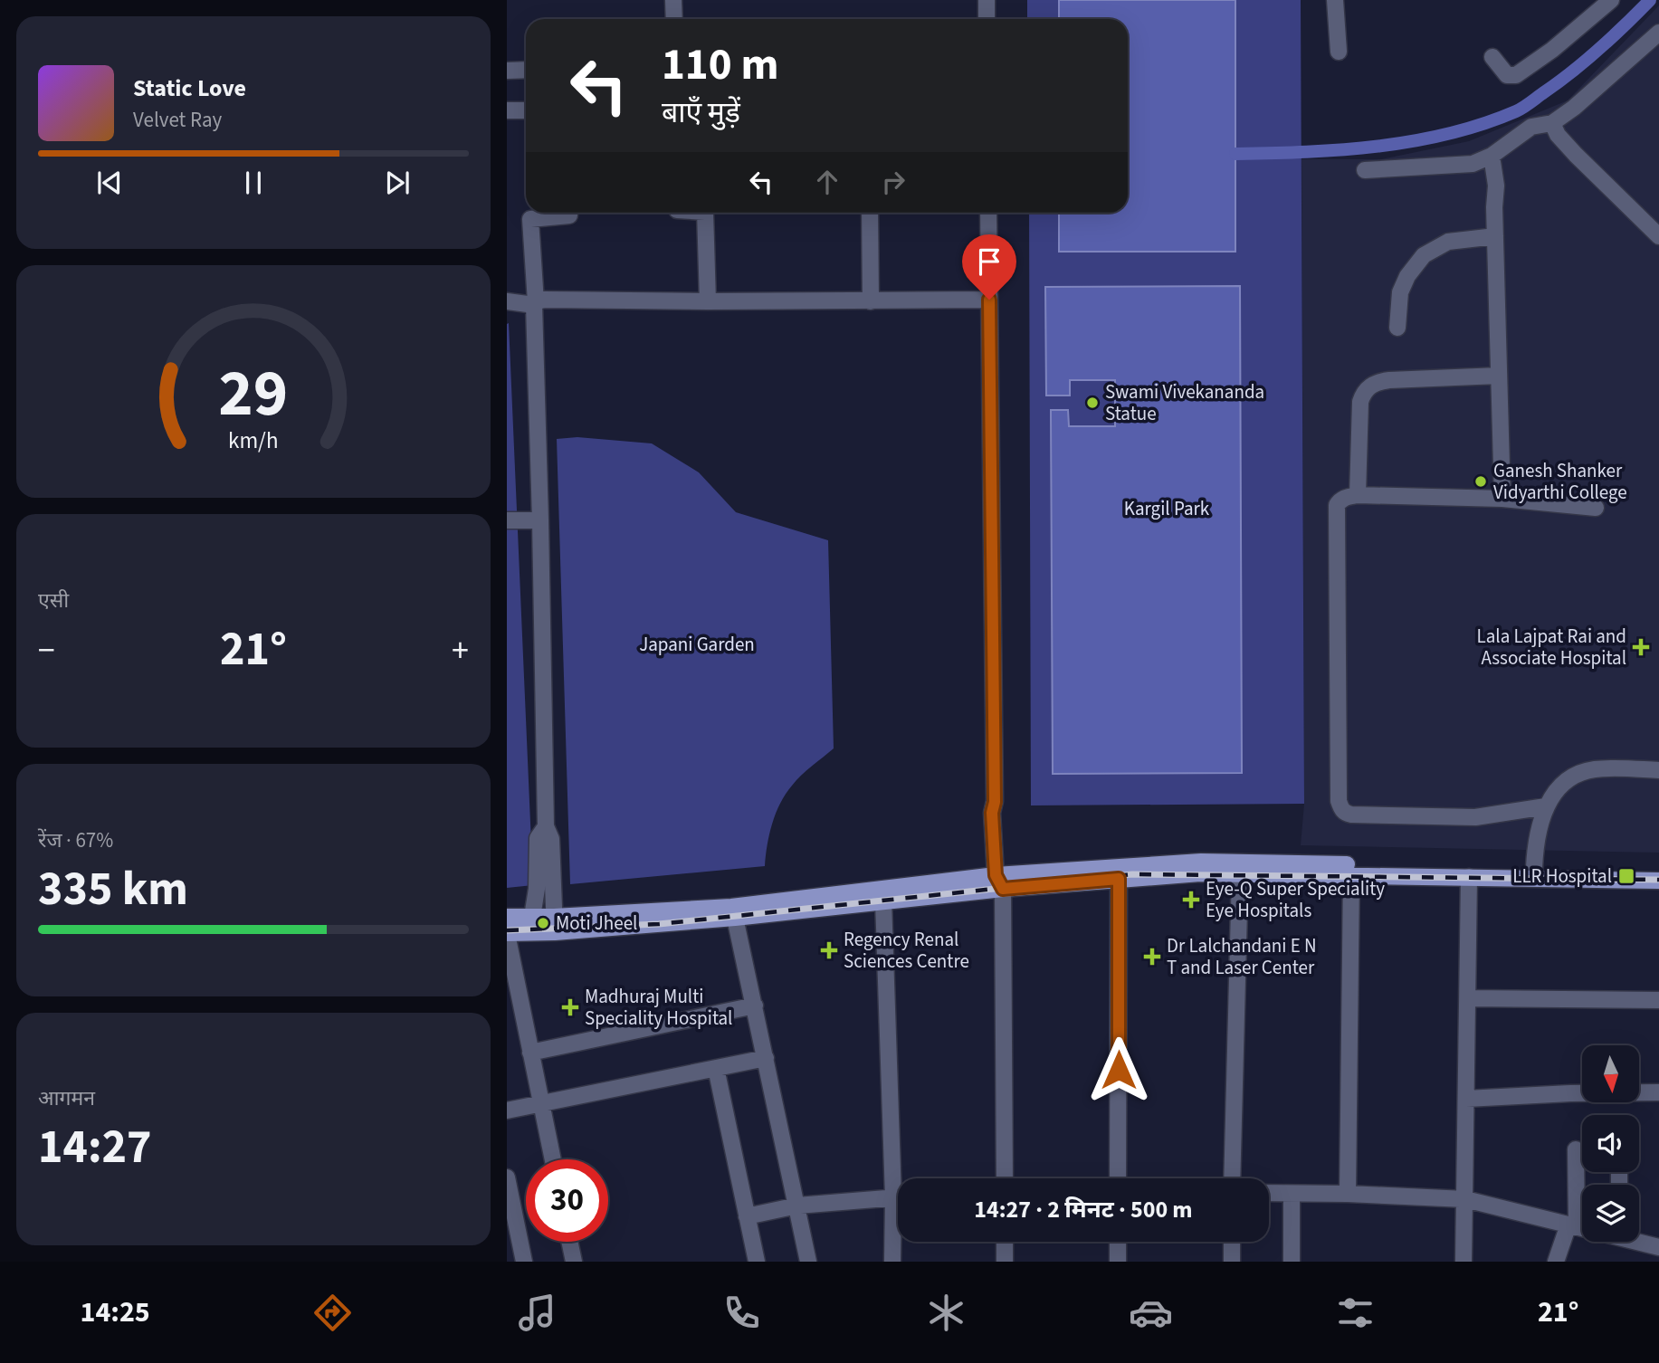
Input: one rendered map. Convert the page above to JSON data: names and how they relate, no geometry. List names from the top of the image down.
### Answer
{
  "parks": ["Kargil Park", "Japani Garden"],
  "places": {
    "other": ["Swami Vivekananda Statue", "Ganesh Shanker Vidyarthi College", "Moti Jheel"],
    "health": [
      "Lala Lajpat Rai and Associate Hospital",
      "Eye-Q Super Speciality Eye Hospitals",
      "Regency Renal Sciences Centre",
      "Dr Lalchandani E N T and Laser Center",
      "Madhuraj Multi Speciality Hospital"
    ],
    "transit": ["LLR Hospital"]
  },
  "north": "bottom",
  "page": {
    "turn": ["110 m", "बाएँ मुड़ें"],
    "song": ["Static Love", "Velvet Ray"],
    "tile": [
      "एसी",
      ["रेंज · 67%", "335 km"],
      ["आगमन", "14:27"]
    ],
    "heat": ["−", "21°", "+"],
    "limit": "30",
    "trip": "14:27 · 2 मिनट · 500 m",
    "tabs": ["14:25", "21°"],
    "gauge": ["29", "km/h"]
  }
}
